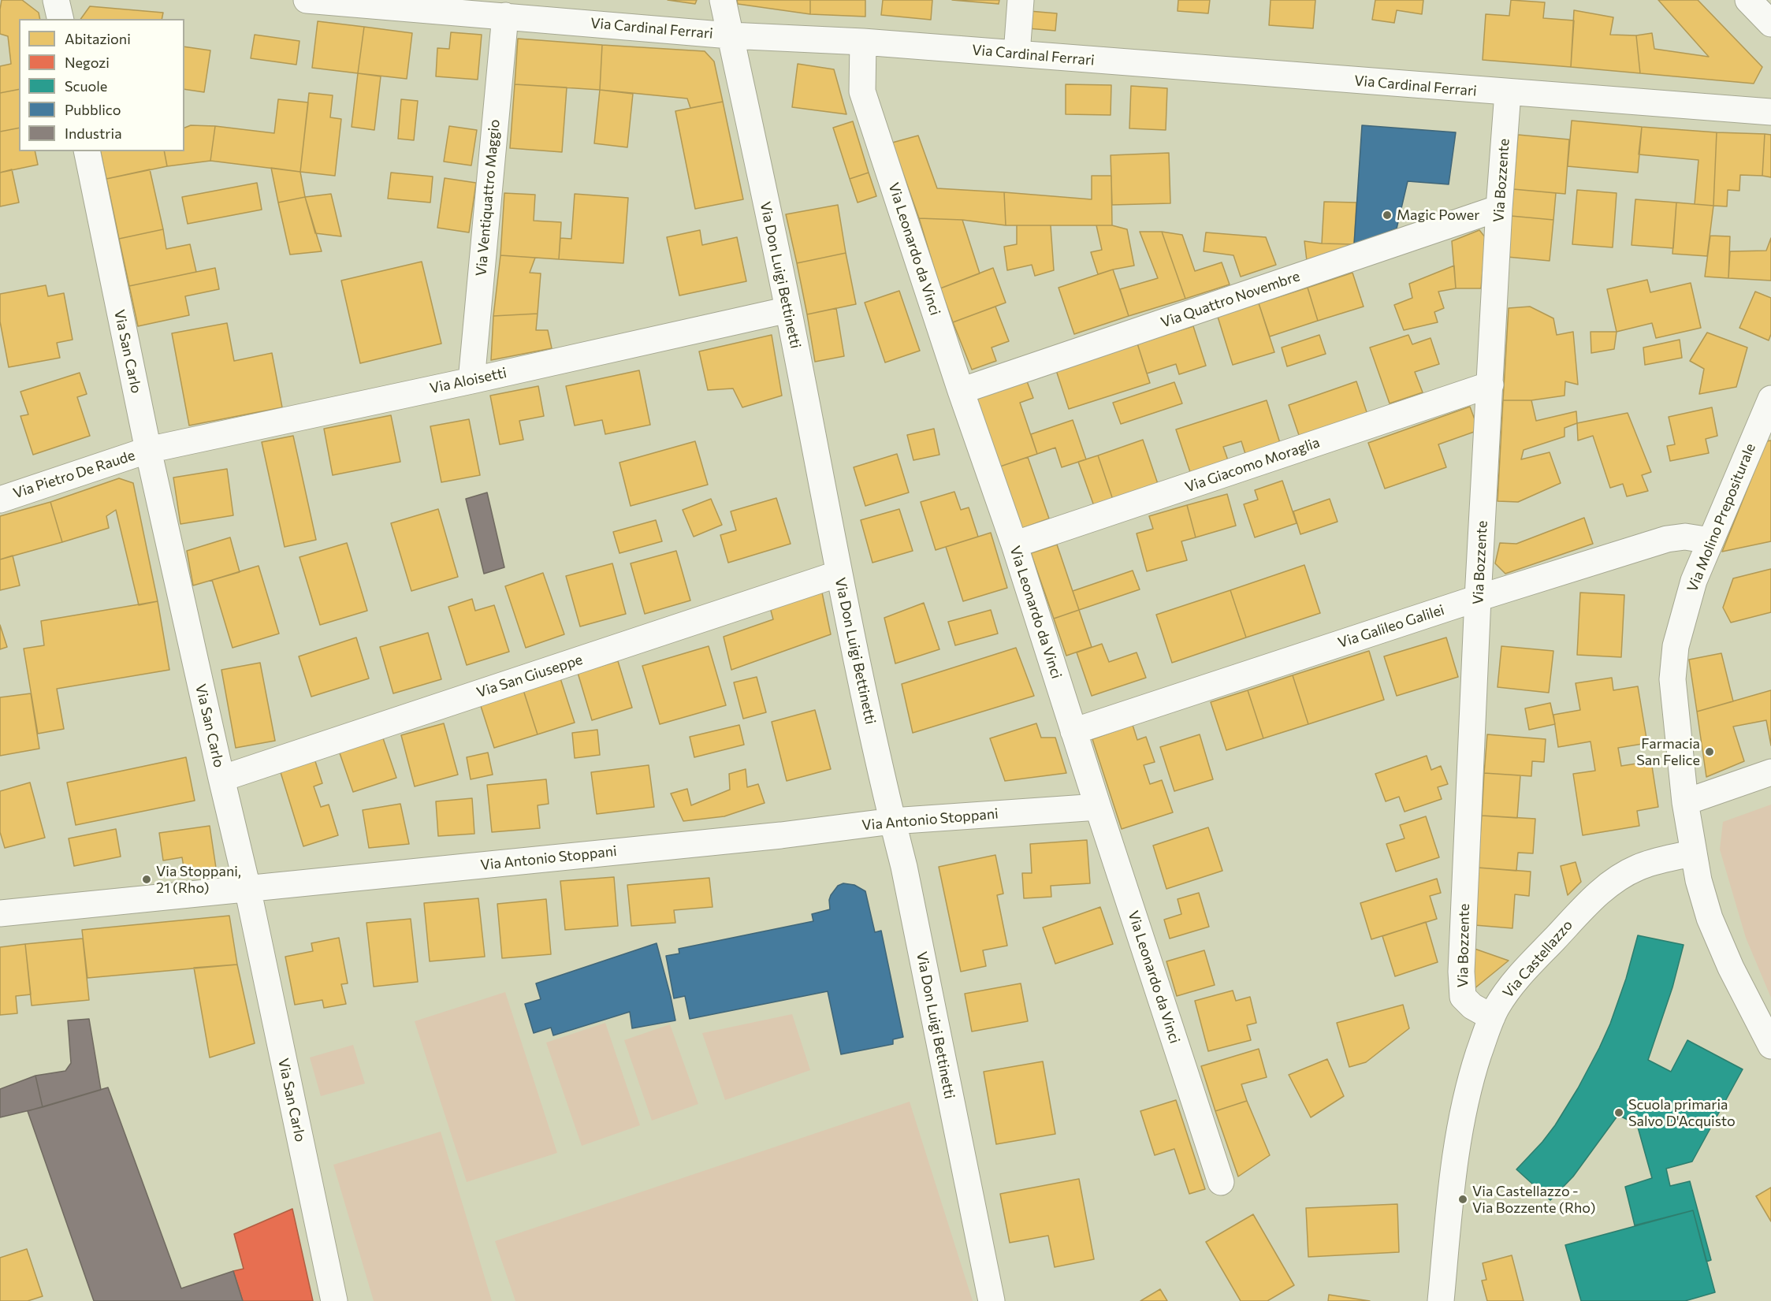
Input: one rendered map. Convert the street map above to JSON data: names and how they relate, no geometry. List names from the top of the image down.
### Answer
{
  "streets": {
    "street": [
      "Via Cardinal Ferrari",
      "Via Bozzente",
      "Via Ventiquattro Maggio",
      "Via Leonardo da Vinci",
      "Via Don Luigi Bettinetti",
      "Via Quattro Novembre",
      "Via San Carlo",
      "Via Aloisetti",
      "Via Giacomo Moraglia",
      "Via Pietro De Raude",
      "Via Molino Prepositurale",
      "Via Galileo Galilei",
      "Via San Giuseppe",
      "Via Antonio Stoppani",
      "Via Castellazzo"
    ]
  },
  "crossings": [
    ["Via Cardinal Ferrari", "Via Bozzente"],
    ["Via Cardinal Ferrari", "Via Ventiquattro Maggio"],
    ["Via Cardinal Ferrari", "Via Leonardo da Vinci"],
    ["Via Cardinal Ferrari", "Via Don Luigi Bettinetti"],
    ["Via Bozzente", "Via Quattro Novembre"],
    ["Via Bozzente", "Via Giacomo Moraglia"],
    ["Via Bozzente", "Via Galileo Galilei"],
    ["Via Bozzente", "Via Castellazzo"],
    ["Via Ventiquattro Maggio", "Via Aloisetti"],
    ["Via Leonardo da Vinci", "Via Quattro Novembre"],
    ["Via Leonardo da Vinci", "Via Giacomo Moraglia"],
    ["Via Leonardo da Vinci", "Via Galileo Galilei"],
    ["Via Leonardo da Vinci", "Via Antonio Stoppani"],
    ["Via Don Luigi Bettinetti", "Via Aloisetti"],
    ["Via Don Luigi Bettinetti", "Via San Giuseppe"],
    ["Via Don Luigi Bettinetti", "Via Antonio Stoppani"],
    ["Via San Carlo", "Via Aloisetti"],
    ["Via San Carlo", "Via Pietro De Raude"],
    ["Via San Carlo", "Via San Giuseppe"],
    ["Via San Carlo", "Via Antonio Stoppani"],
    ["Via Aloisetti", "Via Pietro De Raude"],
    ["Via Molino Prepositurale", "Via Galileo Galilei"],
    ["Via Molino Prepositurale", "Via Castellazzo"]
  ],
  "places": [
    "Magic Power",
    "Farmacia San Felice",
    "Via Stoppani, 21 (Rho)",
    "Scuola primaria Salvo D'Acquisto",
    "Via Castellazzo - Via Bozzente (Rho)"
  ],
  "legend": [
    "Abitazioni",
    "Negozi",
    "Scuole",
    "Pubblico",
    "Industria"
  ]
}
